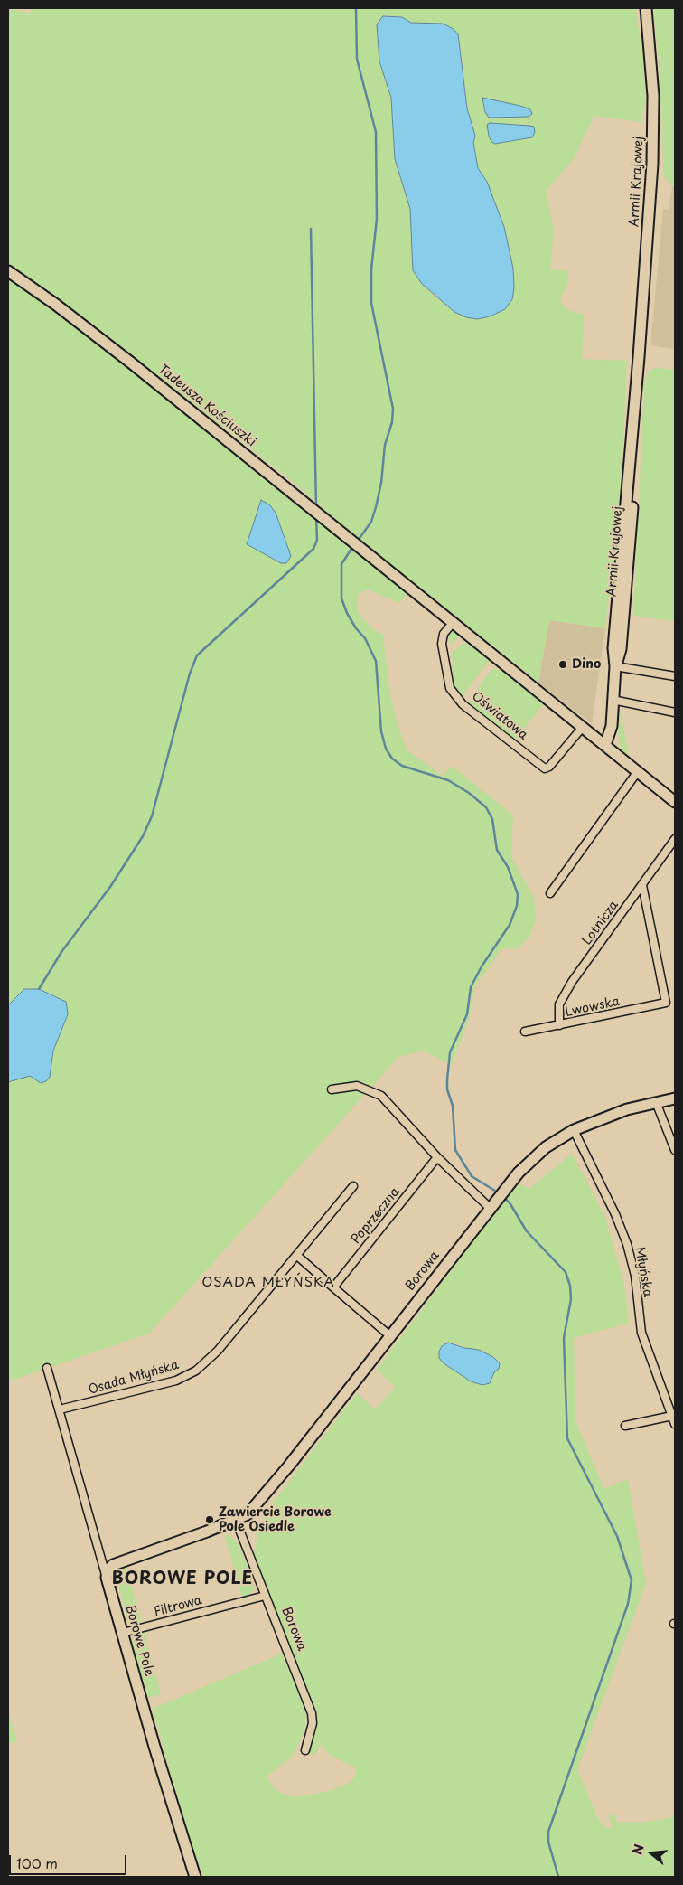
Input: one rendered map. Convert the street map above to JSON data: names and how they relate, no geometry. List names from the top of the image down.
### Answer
{
  "streets": {
    "street": [
      "Armii Krajowej",
      "Tadeusza Kościuszki",
      "Oświatowa",
      "Lotnicza",
      "Lwowska",
      "Poprzeczna",
      "Borowa",
      "Młyńska",
      "Osada Młyńska",
      "Filtrowa",
      "Borowe Pole"
    ]
  },
  "crossings": [
    ["Tadeusza Kościuszki", "Oświatowa"],
    ["Lotnicza", "Lwowska"],
    ["Borowa", "Młyńska"],
    ["Borowa", "Filtrowa"],
    ["Borowa", "Borowe Pole"],
    ["Osada Młyńska", "Borowe Pole"],
    ["Filtrowa", "Borowe Pole"]
  ],
  "districts": ["OSADA MŁYŃSKA", "BOROWE POLE"],
  "places": ["Dino", "Zawiercie Borowe Pole Osiedle"],
  "scale_bar": "100 m",
  "north": "left"
}
